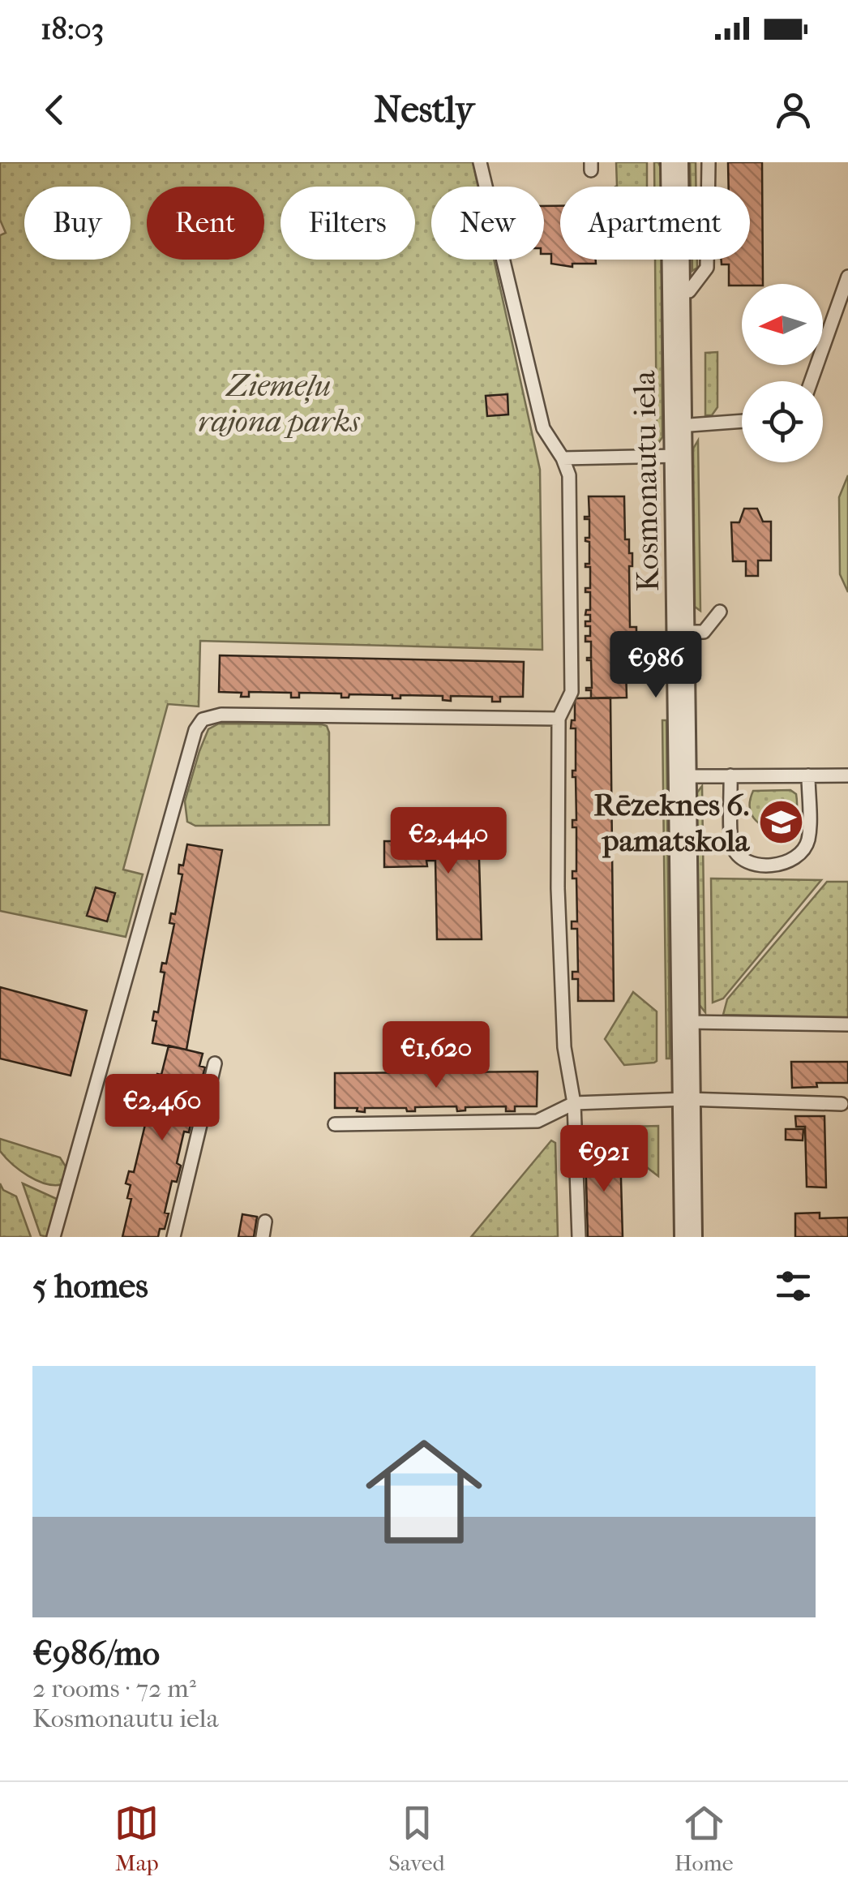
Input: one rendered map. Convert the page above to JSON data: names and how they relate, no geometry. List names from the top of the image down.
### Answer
{
  "streets": {
    "street": ["Kosmonautu iela"]
  },
  "parks": ["Ziemeļu rajona parks"],
  "places": {
    "school or university": ["Rēzeknes 6. pamatskola"]
  },
  "north": "left",
  "page": {
    "status": "18:03",
    "header": "Nestly",
    "chip": [
      "Buy",
      "Rent",
      "Filters",
      "New",
      "Apartment"
    ],
    "price": [
      "€986",
      "€2,440",
      "€1,620",
      "€2,460",
      "€921"
    ],
    "heading": "5 homes",
    "list": [
      {
        "name": "€986/mo",
        "note": "2 rooms · 72 m² · Kosmonautu iela"
      }
    ],
    "tabs": ["Map", "Saved", "Home"]
  }
}
